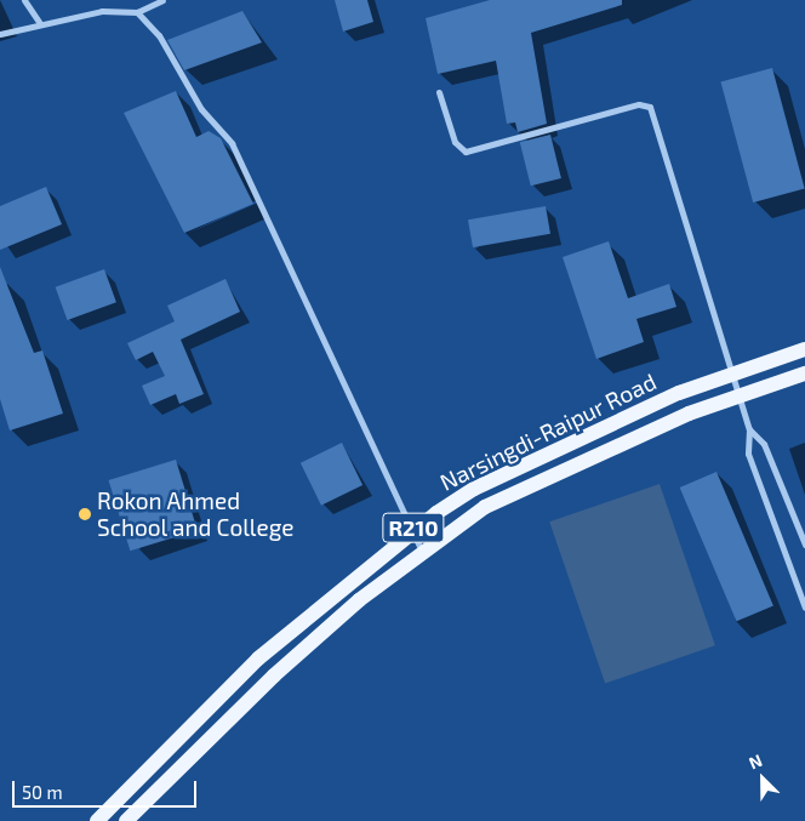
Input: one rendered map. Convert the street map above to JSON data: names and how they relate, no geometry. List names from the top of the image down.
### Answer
{
  "streets": {
    "main road": ["Narsingdi-Raipur Road", "R210"]
  },
  "places": ["Rokon Ahmed School and College"],
  "scale_bar": "50 m",
  "north": "top left"
}
